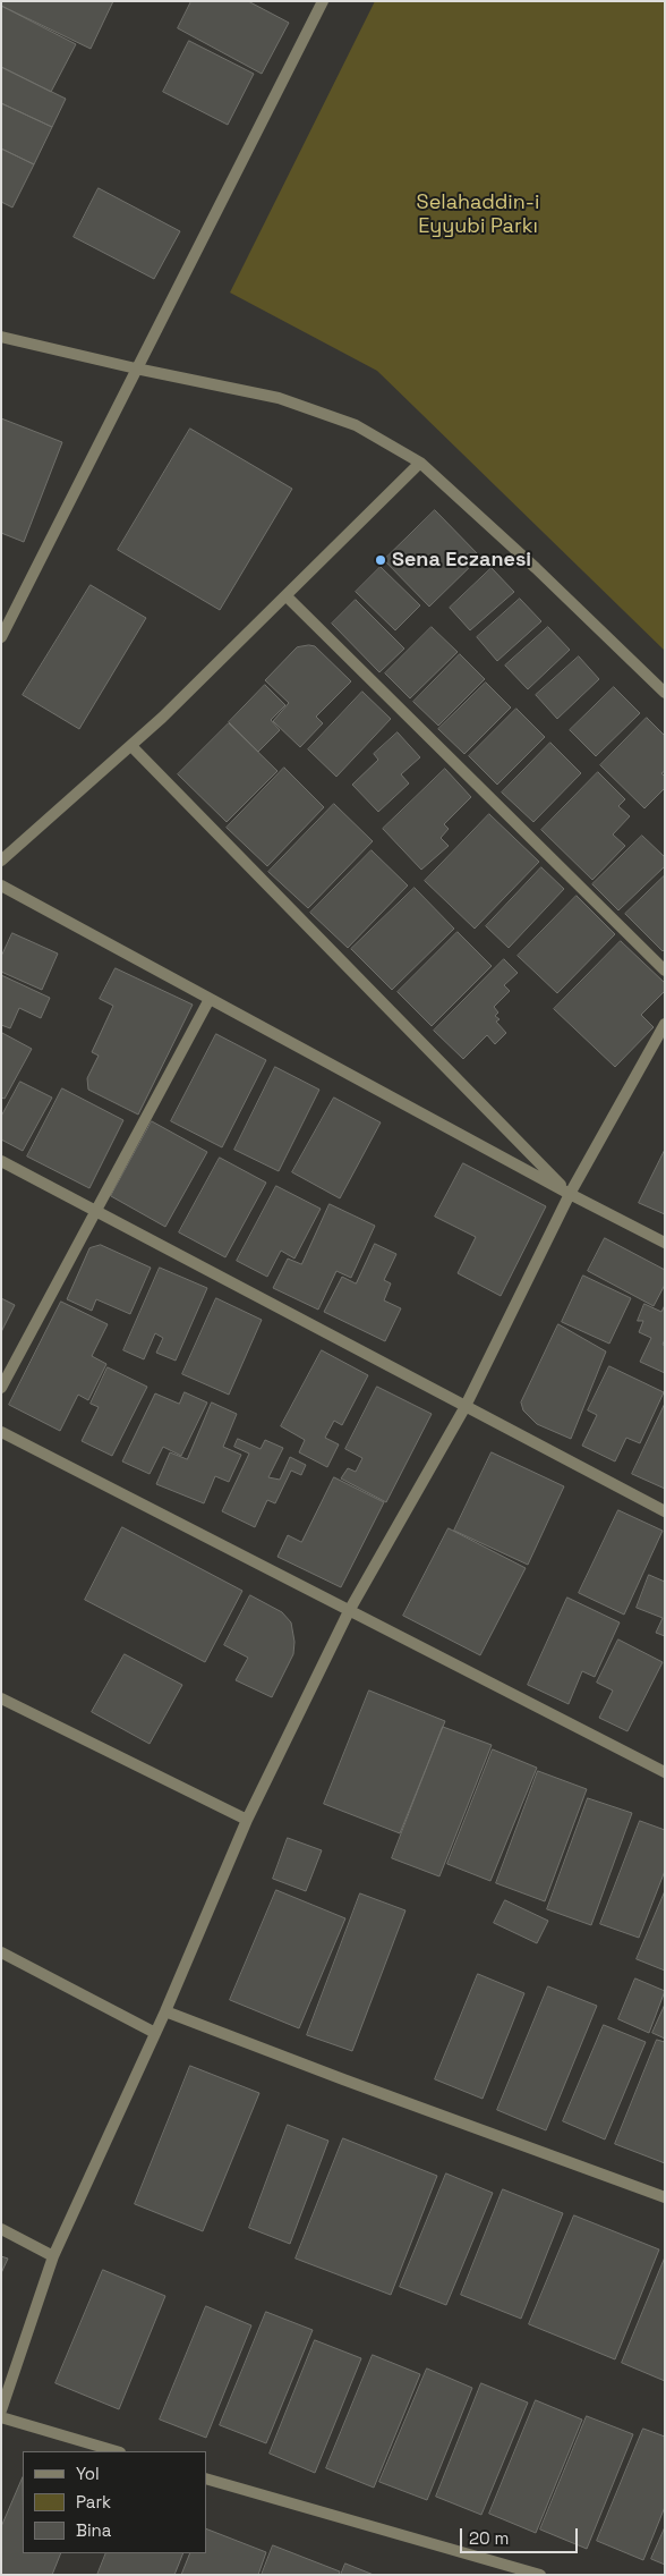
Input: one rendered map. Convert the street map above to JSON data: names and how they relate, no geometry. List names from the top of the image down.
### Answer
{
  "parks": ["Selahaddin-i Eyyubi Parkı"],
  "places": ["Sena Eczanesi"],
  "legend": ["Yol", "Park", "Bina"],
  "scale_bar": "20 m"
}
